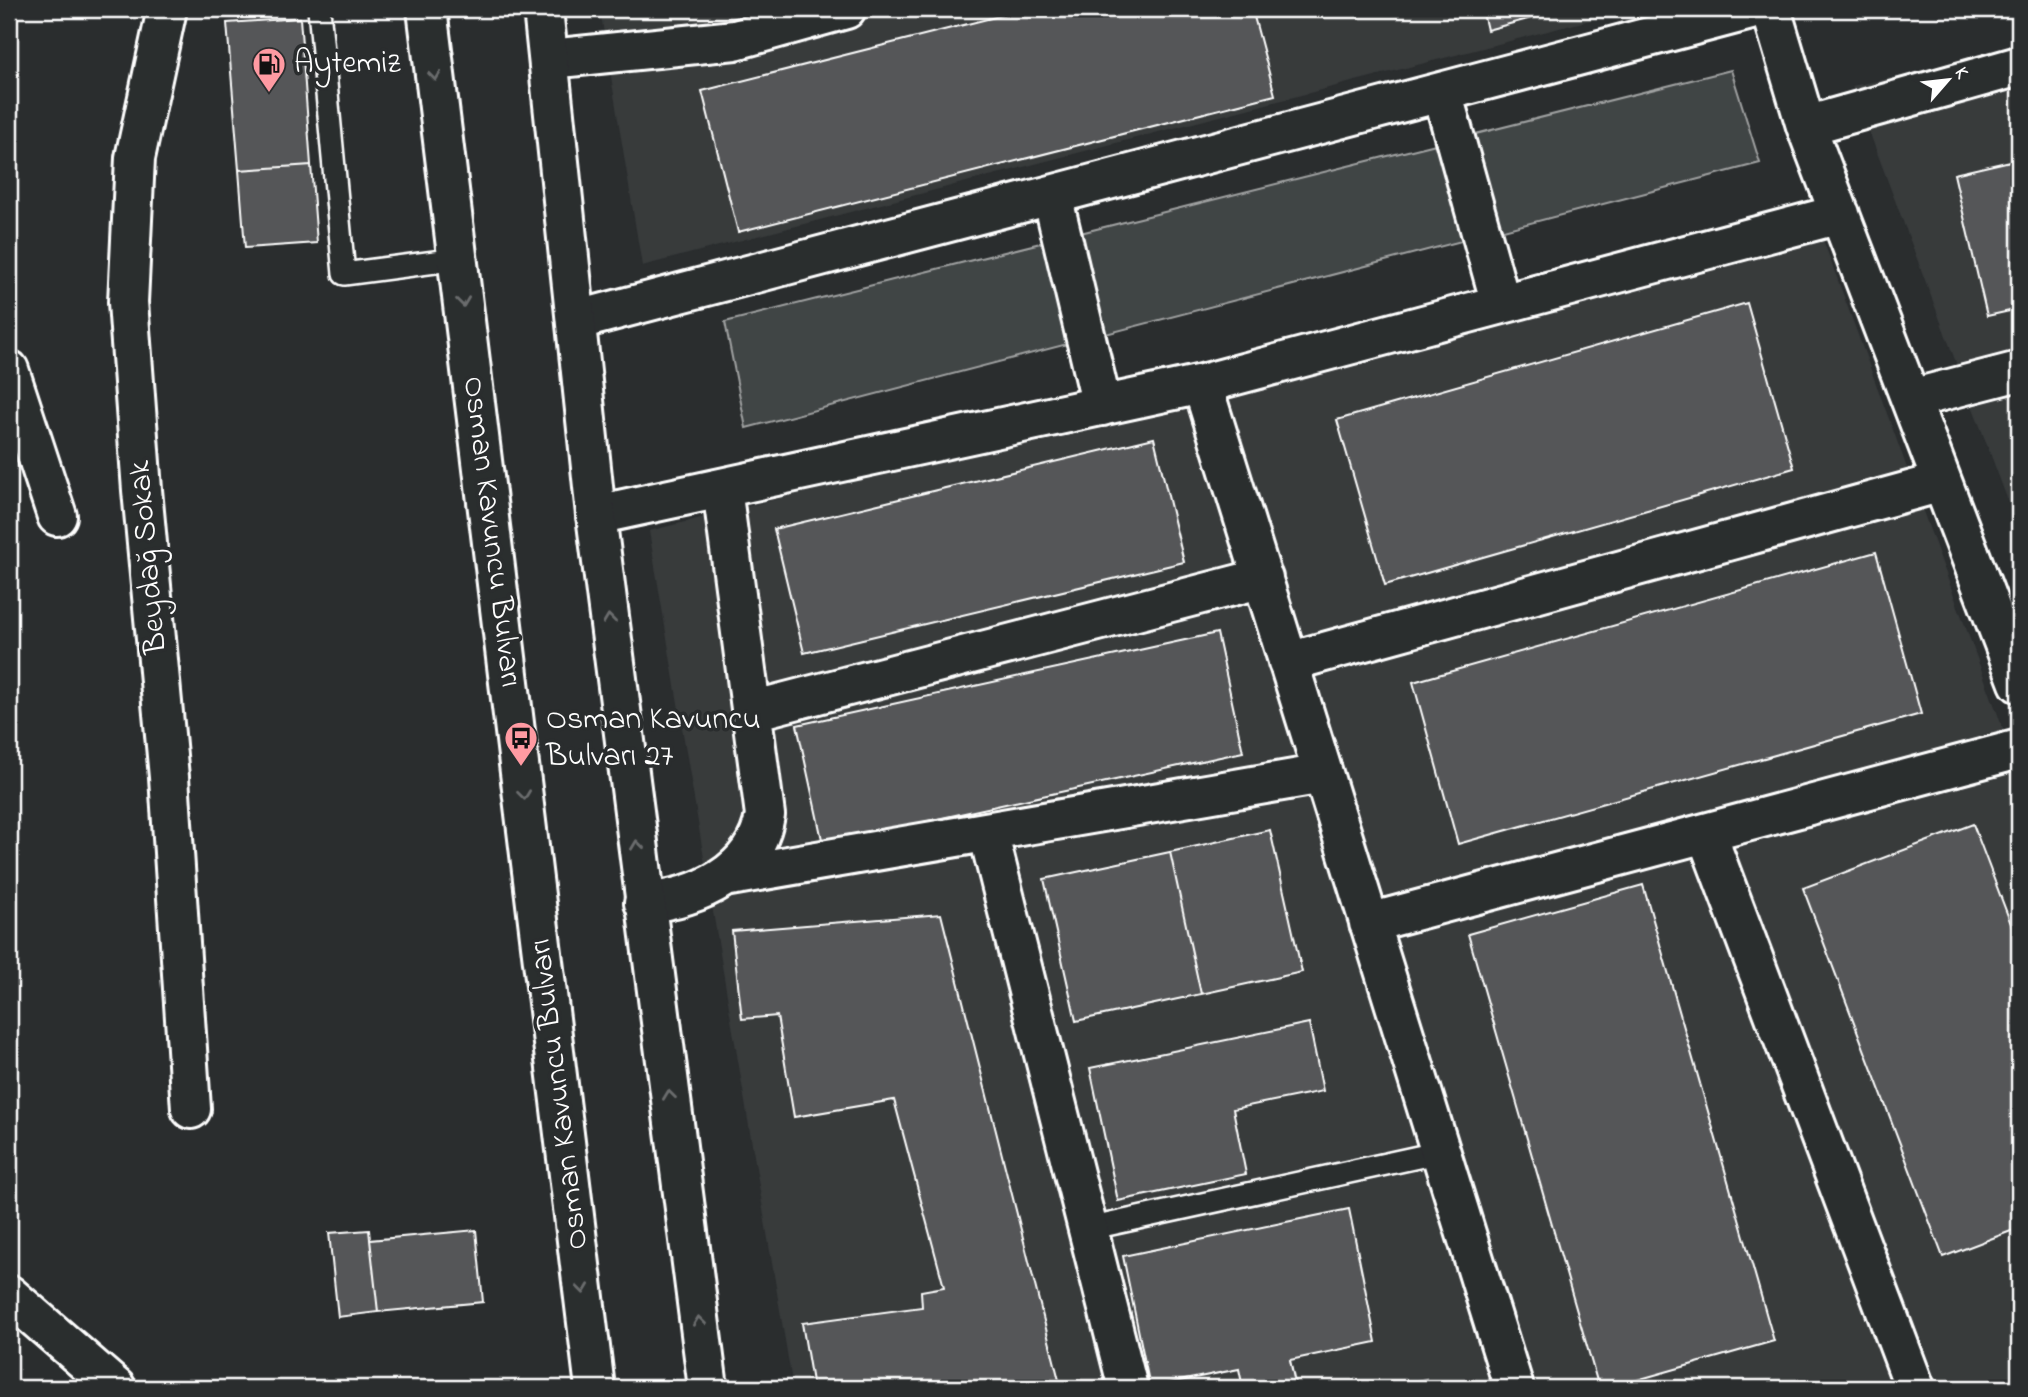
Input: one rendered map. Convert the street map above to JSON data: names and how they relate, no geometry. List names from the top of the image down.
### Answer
{
  "streets": {
    "main road": ["Osman Kavuncu Bulvarı", "Beydağ Sokak"]
  },
  "places": {
    "fuel station": ["Aytemiz"],
    "bus stop": ["Osman Kavuncu Bulvarı 27"]
  },
  "north": "top right"
}
